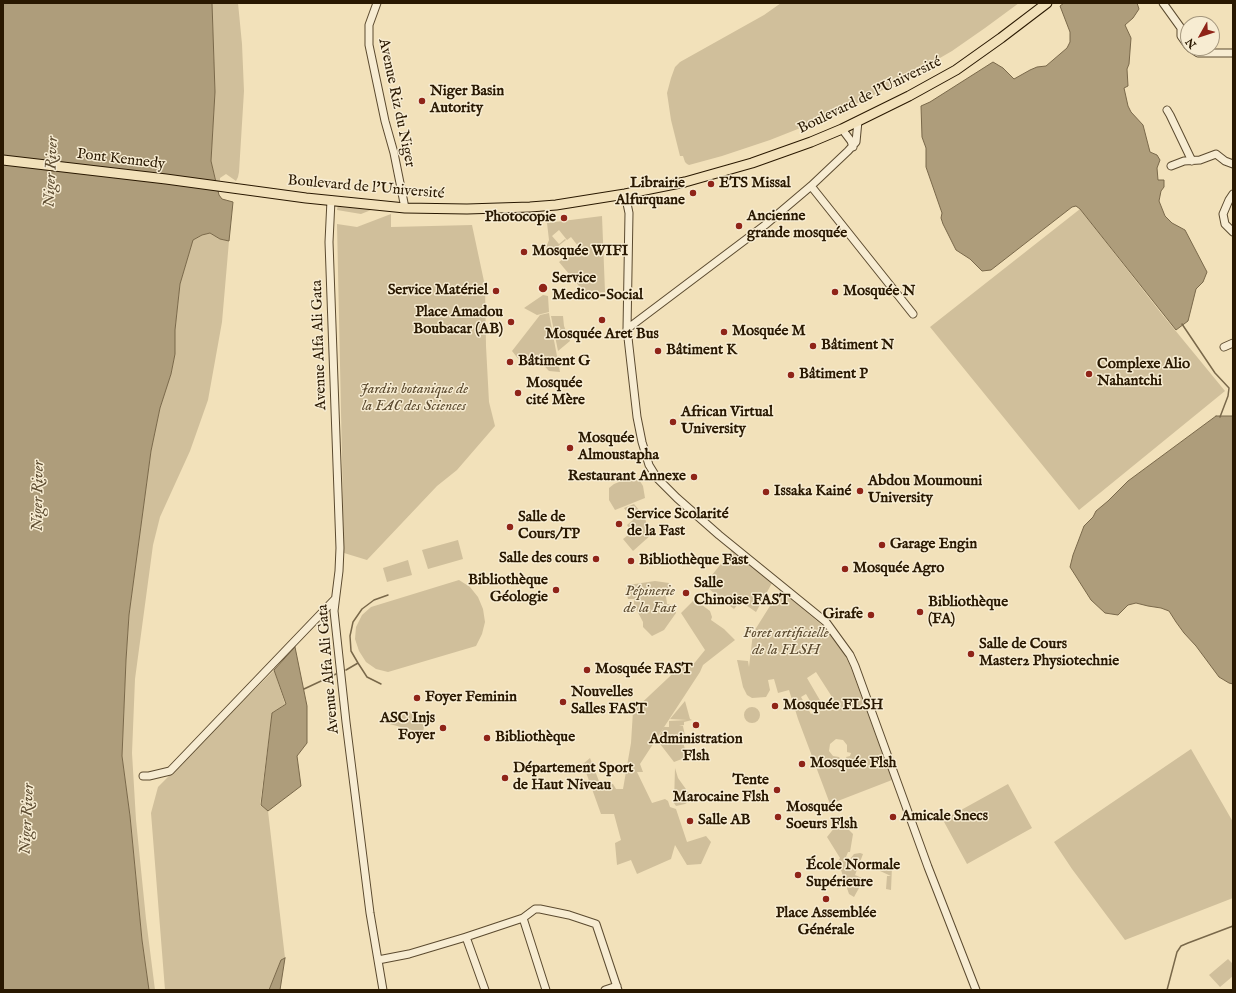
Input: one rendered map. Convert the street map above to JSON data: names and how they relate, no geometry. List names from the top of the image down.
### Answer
{
  "streets": {
    "main road": ["Boulevard de l'Université", "Pont Kennedy"],
    "street": ["Avenue Riz du Niger", "Avenue Alfa Ali Gata"]
  },
  "crossings": [
    ["Boulevard de l'Université", "Avenue Riz du Niger"],
    ["Boulevard de l'Université", "Pont Kennedy"],
    ["Boulevard de l'Université", "Avenue Alfa Ali Gata"]
  ],
  "water": ["Niger River"],
  "parks": ["Jardin botanique de la FAC des Sciences", "Pépinerie de la Fast", "Foret artificielle de la FLSH"],
  "places": [
    "Niger Basin Autority",
    "ETS Missal",
    "Librairie Alfurquane",
    "Photocopie",
    "Ancienne grande mosquée",
    "Mosquée WIFI",
    "Service Medico-Social",
    "Service Matériel",
    "Mosquée N",
    "Mosquée Aret Bus",
    "Place Amadou Boubacar (AB)",
    "Mosquée M",
    "Bâtiment N",
    "Bâtiment K",
    "Bâtiment G",
    "Complexe Alio Nahantchi",
    "Bâtiment P",
    "Mosquée cité Mère",
    "African Virtual University",
    "Mosquée Almoustapha",
    "Restaurant Annexe",
    "Abdou Moumouni University",
    "Issaka Kainé",
    "Service Scolarité de la Fast",
    "Salle de Cours/TP",
    "Garage Engin",
    "Salle des cours",
    "Bibliothèque Fast",
    "Mosquée Agro",
    "Bibliothèque Géologie",
    "Salle Chinoise FAST",
    "Bibliothèque (FA)",
    "Girafe",
    "Salle de Cours Master2 Physiotechnie",
    "Mosquée FAST",
    "Foyer Feminin",
    "Nouvelles Salles FAST",
    "Mosquée FLSH",
    "Administration Flsh",
    "ASC Injs Foyer",
    "Bibliothèque",
    "Mosquée Flsh",
    "Département Sport de Haut Niveau",
    "Tente Marocaine Flsh",
    "Mosquée Soeurs Flsh",
    "Amicale Snecs",
    "Salle AB",
    "École Normale Supérieure",
    "Place Assemblée Générale"
  ],
  "north": "bottom left"
}
